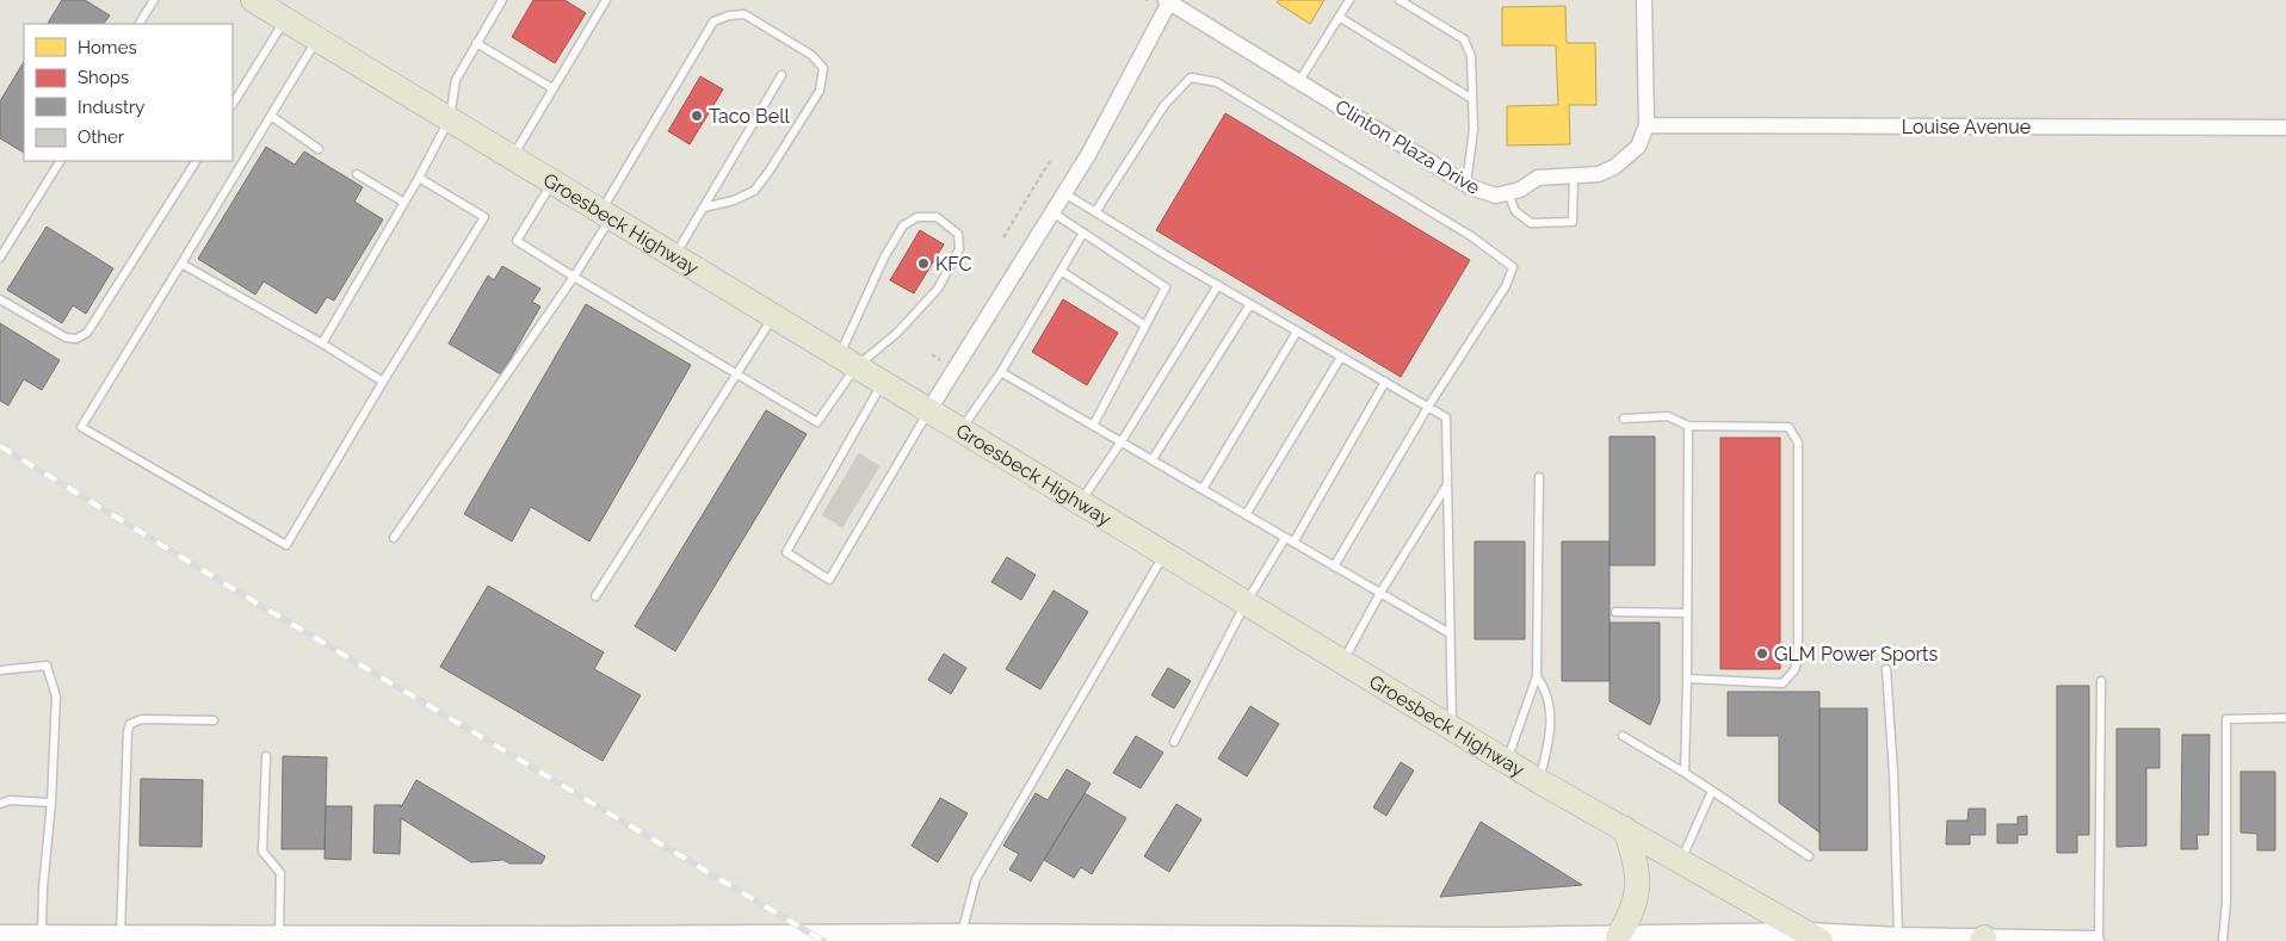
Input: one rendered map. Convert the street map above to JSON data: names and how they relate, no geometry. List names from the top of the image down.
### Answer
{
  "streets": {
    "main road": ["Groesbeck Highway"],
    "street": ["Louise Avenue", "Clinton Plaza Drive"]
  },
  "crossings": [
    ["Louise Avenue", "Clinton Plaza Drive"],
    ["Clinton Plaza Drive", "Groesbeck Highway"]
  ],
  "places": ["Taco Bell", "KFC", "GLM Power Sports"],
  "legend": [
    "Homes",
    "Shops",
    "Industry",
    "Other"
  ]
}
